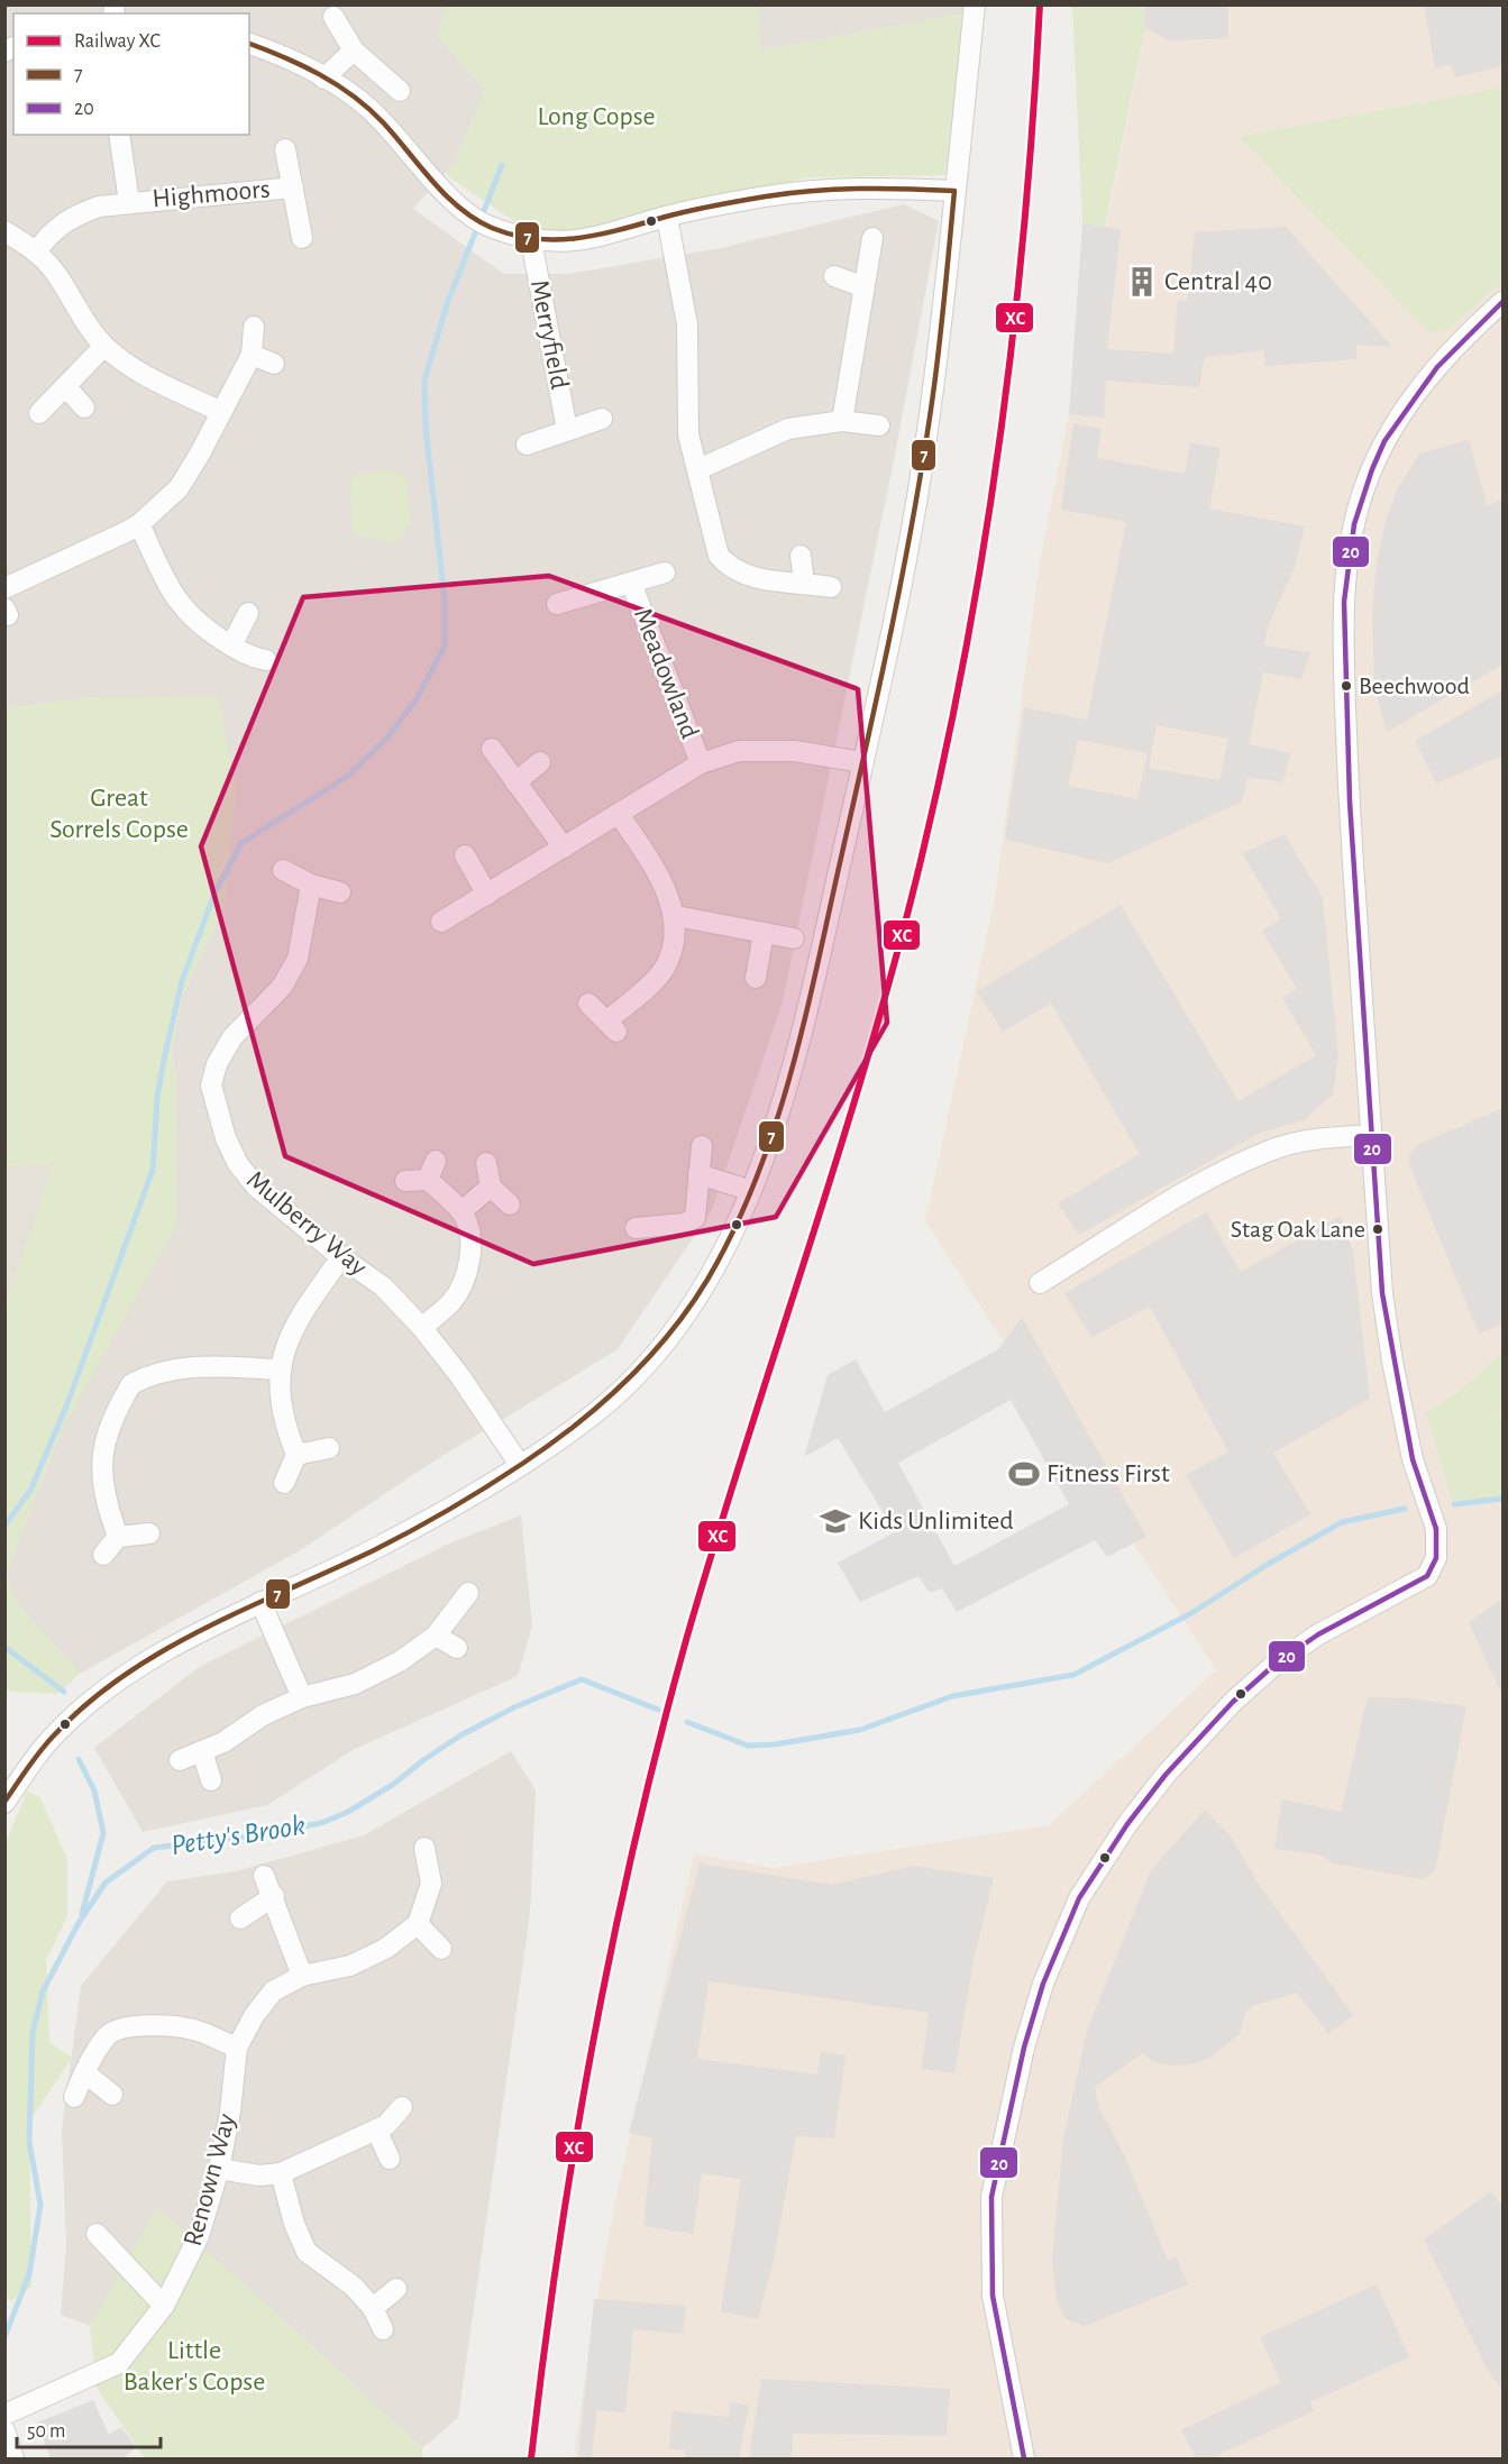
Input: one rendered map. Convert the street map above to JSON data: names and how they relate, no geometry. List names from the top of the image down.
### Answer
{
  "streets": {
    "street": [
      "Highmoors",
      "Merryfield",
      "Meadowland",
      "Mulberry Way",
      "Renown Way"
    ]
  },
  "water": ["Petty's Brook"],
  "parks": ["Long Copse", "Great Sorrels Copse", "Little Baker's Copse"],
  "places": {
    "building": ["Central 40"],
    "other": ["Beechwood", "Stag Oak Lane"],
    "sports": ["Fitness First"],
    "school or university": ["Kids Unlimited"]
  },
  "lines": ["rail line XC", "transit line 7", "transit line 20"],
  "legend": ["Railway XC", "7", "20"],
  "scale_bar": "50 m"
}
